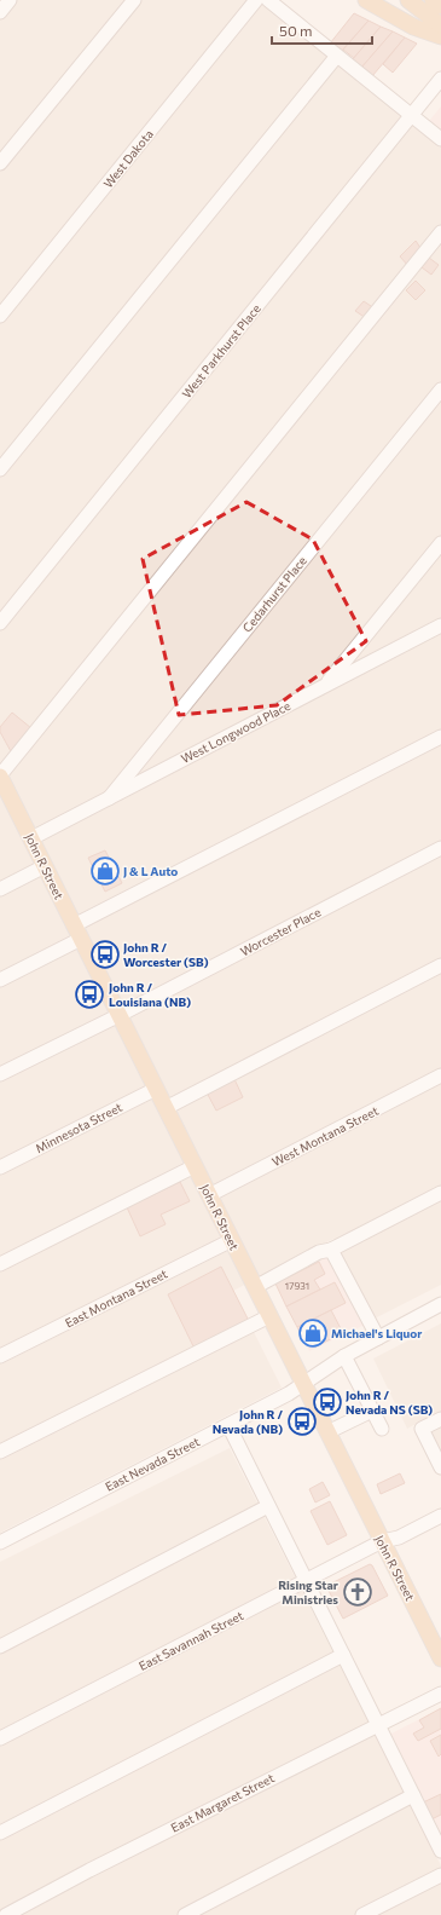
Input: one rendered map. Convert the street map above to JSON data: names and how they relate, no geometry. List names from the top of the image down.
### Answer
{
  "streets": {
    "main road": ["John R Street"],
    "street": [
      "West Dakota",
      "West Parkhurst Place",
      "Cedarhurst Place",
      "West Longwood Place",
      "Worcester Place",
      "Minnesota Street",
      "West Montana Street",
      "East Montana Street",
      "East Nevada Street",
      "East Savannah Street",
      "East Margaret Street"
    ]
  },
  "crossings": [
    ["Cedarhurst Place", "West Longwood Place"],
    ["West Longwood Place", "John R Street"],
    ["John R Street", "Worcester Place"],
    ["John R Street", "Minnesota Street"],
    ["John R Street", "West Montana Street"],
    ["John R Street", "East Montana Street"],
    ["John R Street", "East Nevada Street"],
    ["John R Street", "East Savannah Street"]
  ],
  "places": {
    "shop": ["J & L Auto", "Michael's Liquor"],
    "bus stop": [
      "John R / Worcester (SB)",
      "John R / Louisiana (NB)",
      "John R / Nevada NS (SB)",
      "John R / Nevada (NB)"
    ],
    "church": ["Rising Star Ministries"]
  },
  "house_numbers": ["17931"],
  "scale_bar": "50 m"
}
